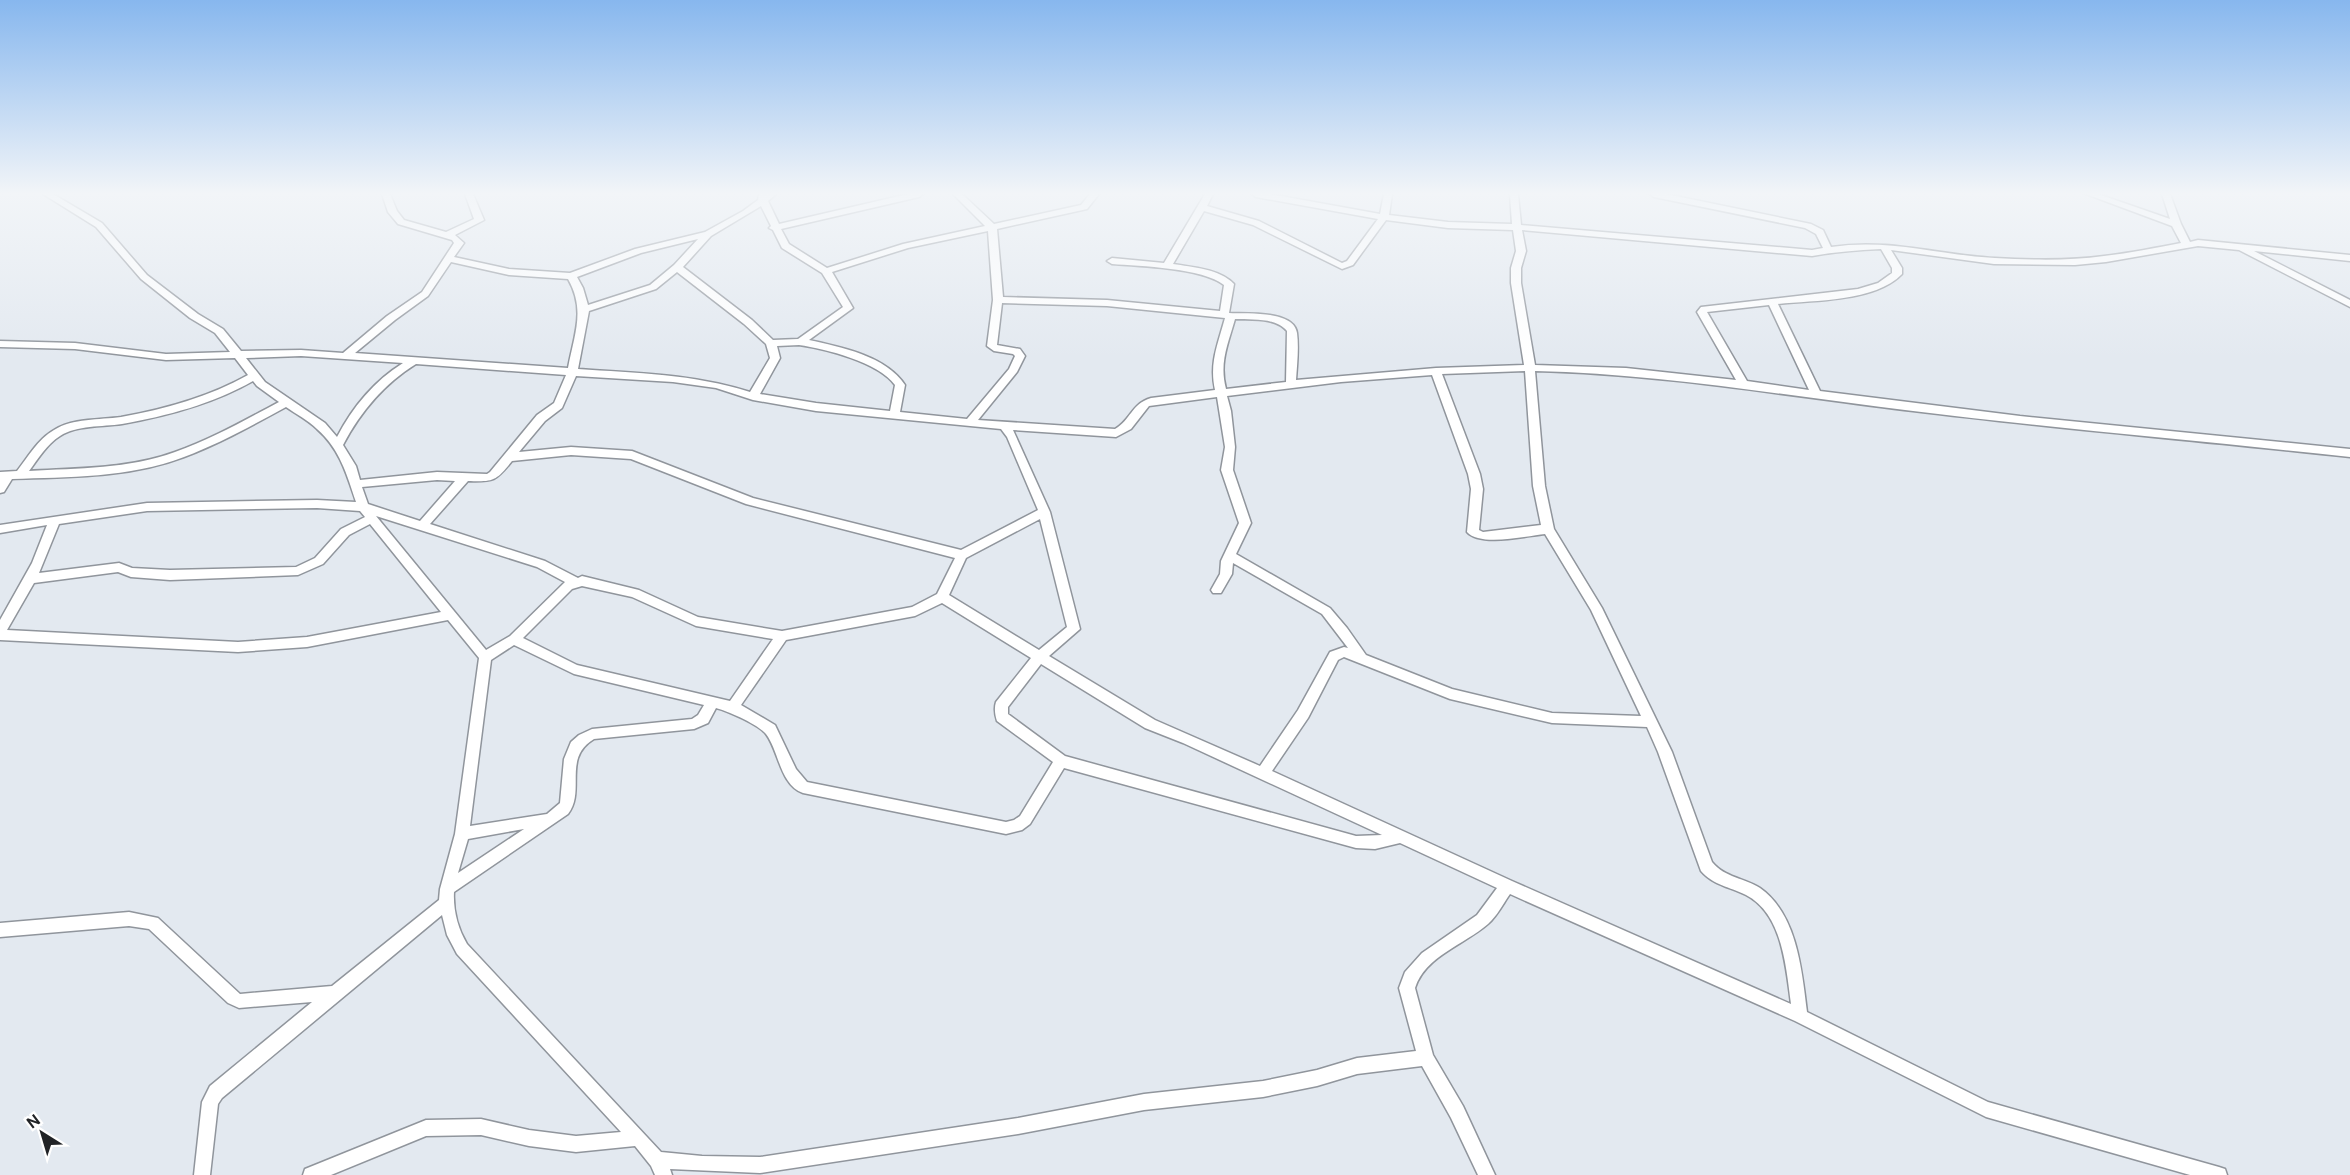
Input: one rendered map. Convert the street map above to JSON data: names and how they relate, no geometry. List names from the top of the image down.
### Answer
{
  "north": "top left"
}
